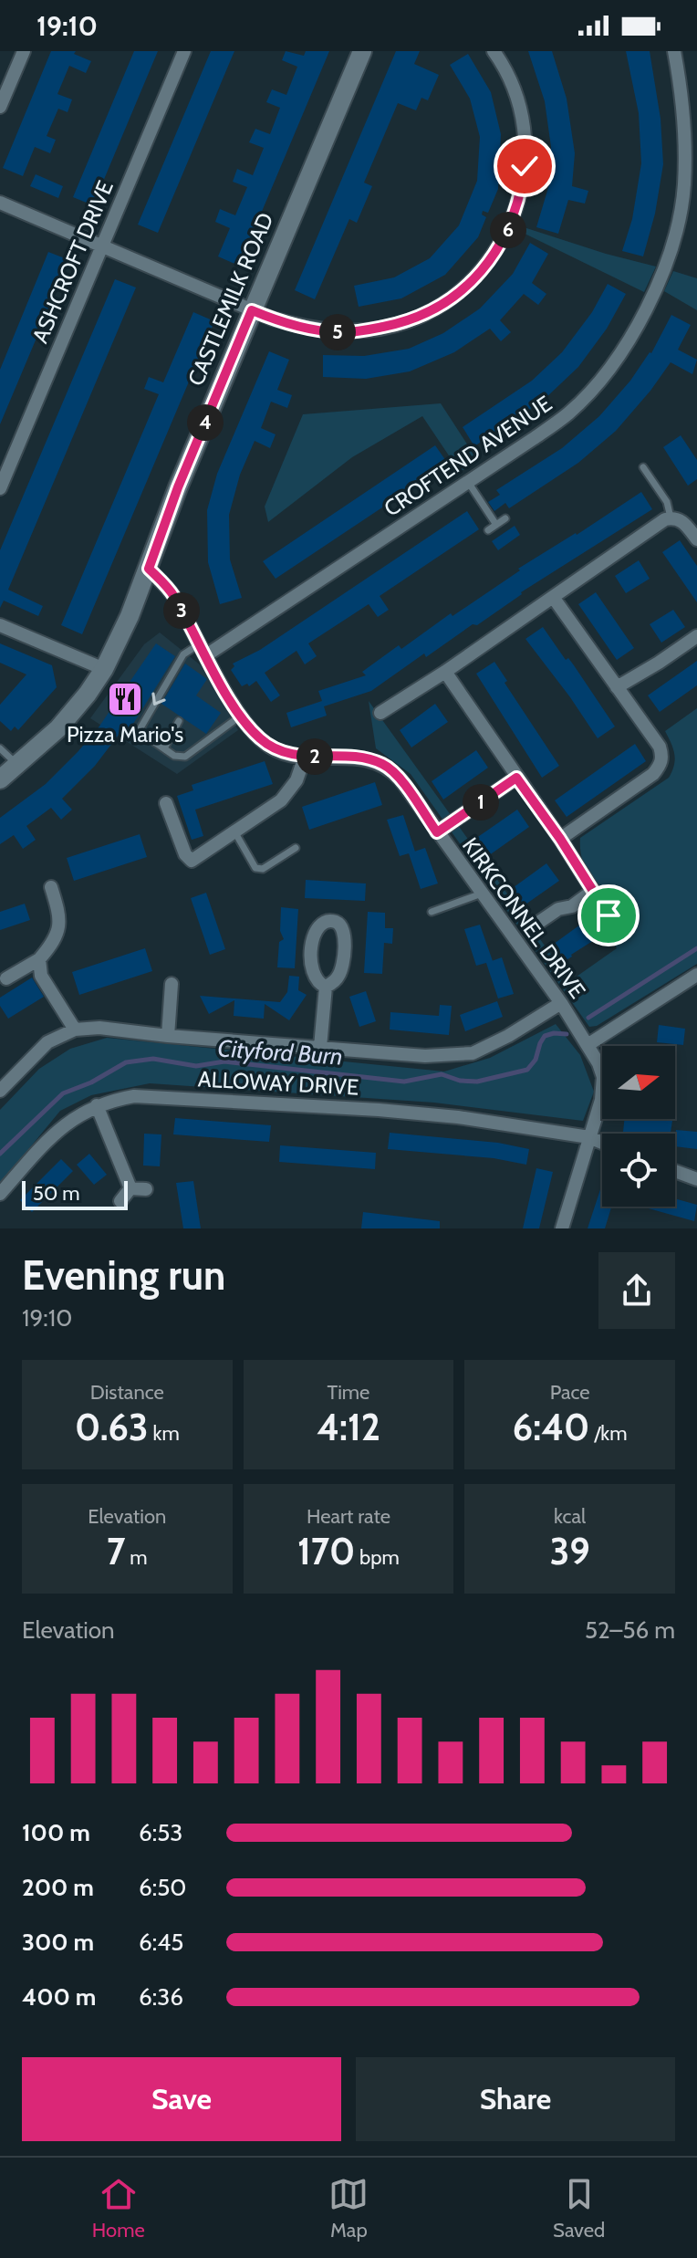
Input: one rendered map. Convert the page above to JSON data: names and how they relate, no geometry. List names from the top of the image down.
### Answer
{
  "streets": {
    "street": [
      "ASHCROFT DRIVE",
      "CASTLEMILK ROAD",
      "CROFTEND AVENUE",
      "KIRKCONNEL DRIVE",
      "ALLOWAY DRIVE"
    ]
  },
  "crossings": [
    ["CASTLEMILK ROAD", "KIRKCONNEL DRIVE"],
    ["CROFTEND AVENUE", "KIRKCONNEL DRIVE"],
    ["KIRKCONNEL DRIVE", "ALLOWAY DRIVE"]
  ],
  "water": ["Cityford Burn"],
  "places": {
    "restaurant": ["Pizza Mario's"]
  },
  "scale_bar": "50 m",
  "north": "right",
  "page": {
    "status": "19:10",
    "pins": [
      "6",
      "5",
      "4",
      "3",
      "2",
      "1"
    ],
    "scale": "50 m",
    "heading": ["Evening run", "19:10"],
    "stats": [
      ["Distance", "0.63 km"],
      ["Time", "4:12"],
      ["Pace", "6:40 /km"],
      ["Elevation", "7 m"],
      ["Heart rate", "170 bpm"],
      ["kcal", "39"]
    ],
    "chart": ["Elevation", "52–56 m"],
    "list": [
      {
        "name": "100 m",
        "note": "6:53"
      },
      {
        "name": "200 m",
        "note": "6:50"
      },
      {
        "name": "300 m",
        "note": "6:45"
      },
      {
        "name": "400 m",
        "note": "6:36"
      }
    ],
    "buttons": ["Save", "Share"],
    "tabs": ["Home", "Map", "Saved"]
  }
}
